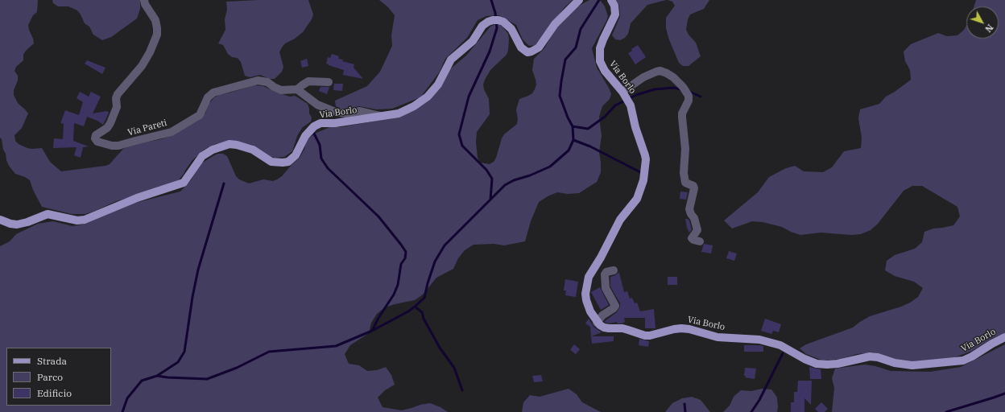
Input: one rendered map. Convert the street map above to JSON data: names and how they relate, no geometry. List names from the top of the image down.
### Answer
{
  "streets": {
    "main road": ["Via Borlo"],
    "street": ["Via Pareti"]
  },
  "legend": ["Strada", "Parco", "Edificio"],
  "north": "bottom right"
}
